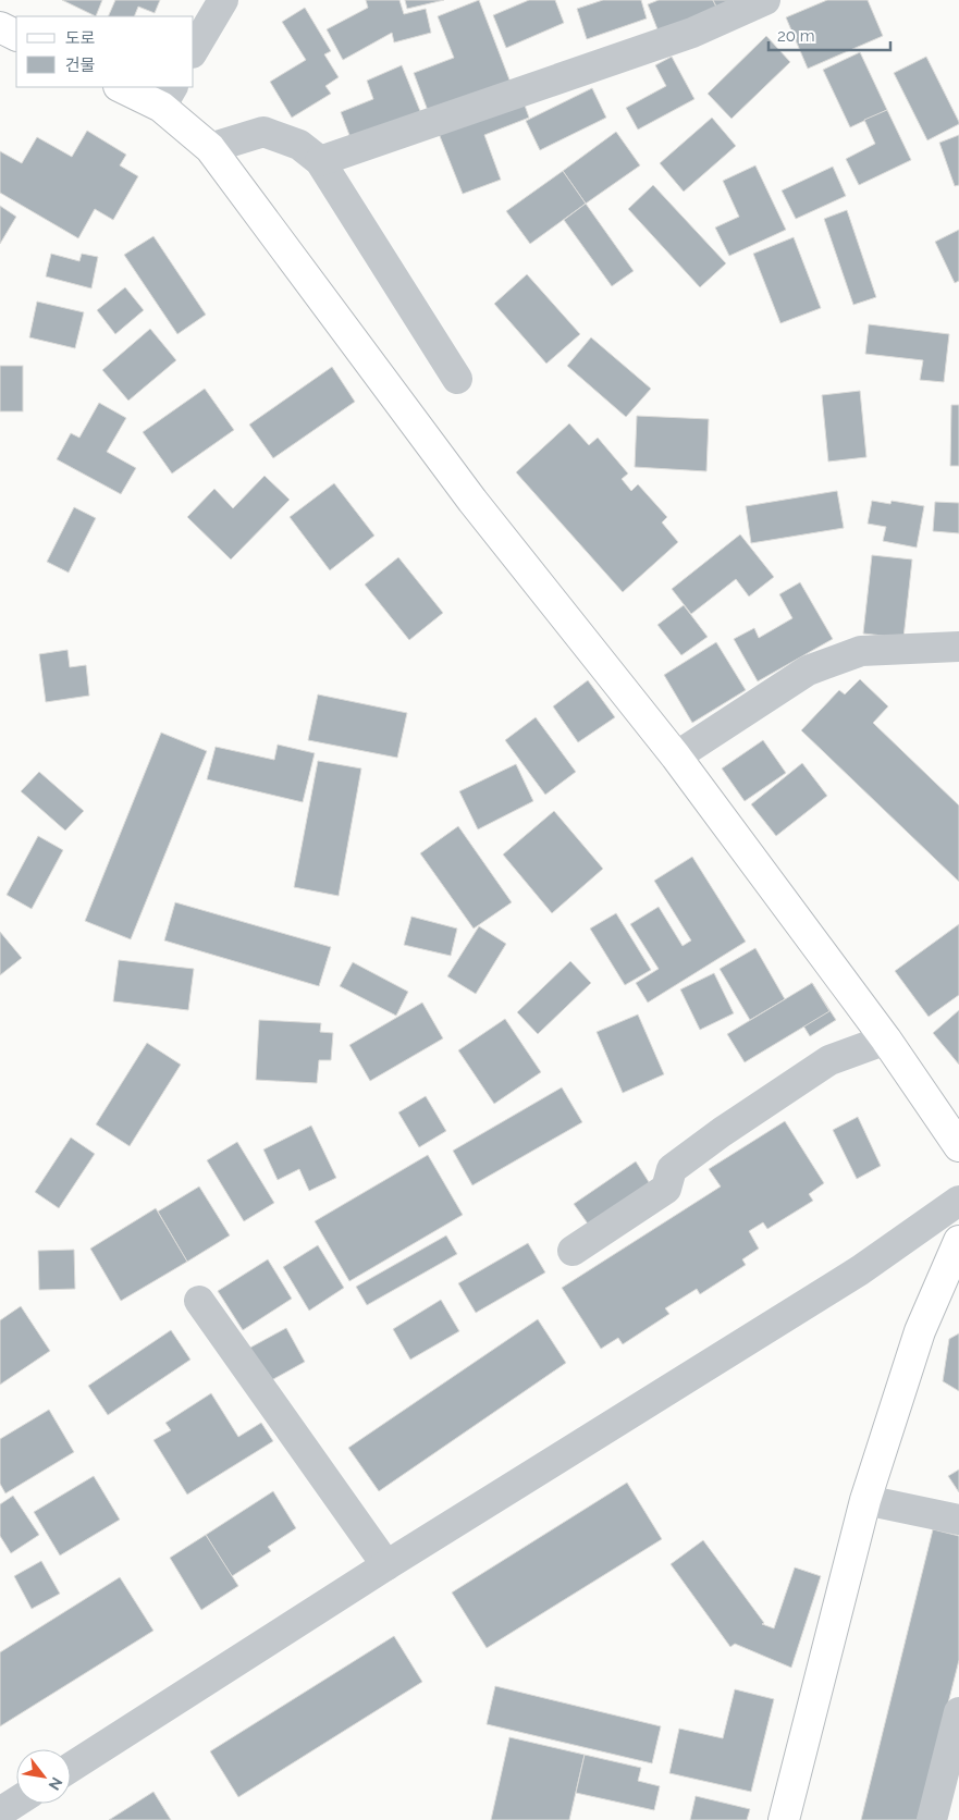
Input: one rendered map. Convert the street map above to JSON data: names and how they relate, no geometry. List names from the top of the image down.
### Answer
{
  "legend": ["도로", "건물"],
  "scale_bar": "20 m",
  "north": "bottom right"
}
